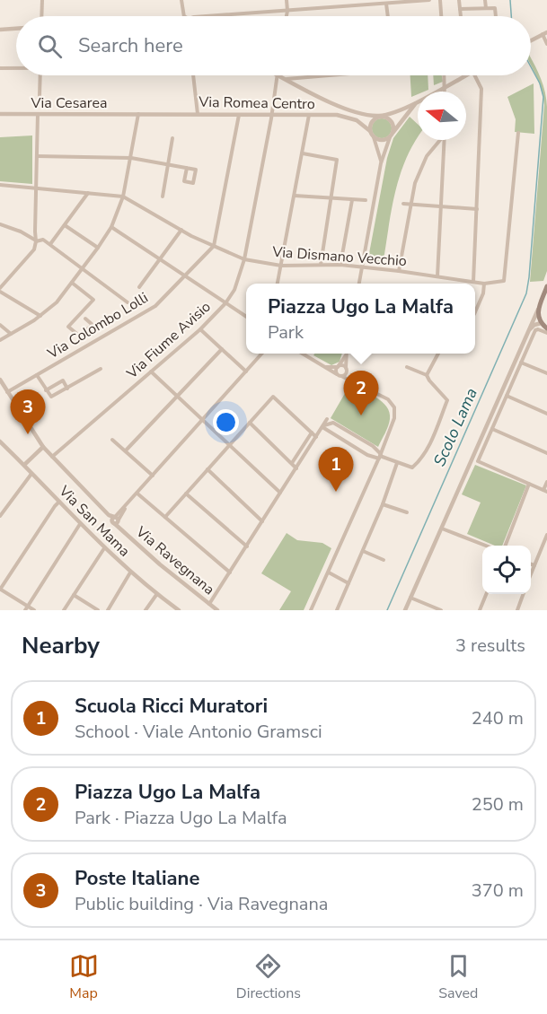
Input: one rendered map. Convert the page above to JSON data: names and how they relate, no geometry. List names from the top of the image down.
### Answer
{
  "streets": {
    "street": [
      "Via Cesarea",
      "Via Romea Centro",
      "Via Dismano Vecchio",
      "Via Colombo Lolli",
      "Via Fiume Avisio",
      "Via San Mama",
      "Via Ravegnana"
    ]
  },
  "crossings": [
    ["Via Cesarea", "Via Romea Centro"],
    ["Via Romea Centro", "Via Fiume Avisio"],
    ["Via Dismano Vecchio", "Via Colombo Lolli"],
    ["Via Dismano Vecchio", "Via Fiume Avisio"],
    ["Via Colombo Lolli", "Via Ravegnana"],
    ["Via Fiume Avisio", "Via Ravegnana"]
  ],
  "water": ["Scolo Lama"],
  "north": "left",
  "page": {
    "search": "Search here",
    "popup": ["Piazza Ugo La Malfa", "Park"],
    "pins": ["2", "3", "1"],
    "heading": ["Nearby", "3 results"],
    "list": [
      {
        "mark": "1",
        "name": "Scuola Ricci Muratori",
        "note": "School · Viale Antonio Gramsci",
        "value": "240 m"
      },
      {
        "mark": "2",
        "name": "Piazza Ugo La Malfa",
        "note": "Park · Piazza Ugo La Malfa",
        "value": "250 m"
      },
      {
        "mark": "3",
        "name": "Poste Italiane",
        "note": "Public building · Via Ravegnana",
        "value": "370 m"
      }
    ],
    "nav": ["Map", "Directions", "Saved"]
  }
}
